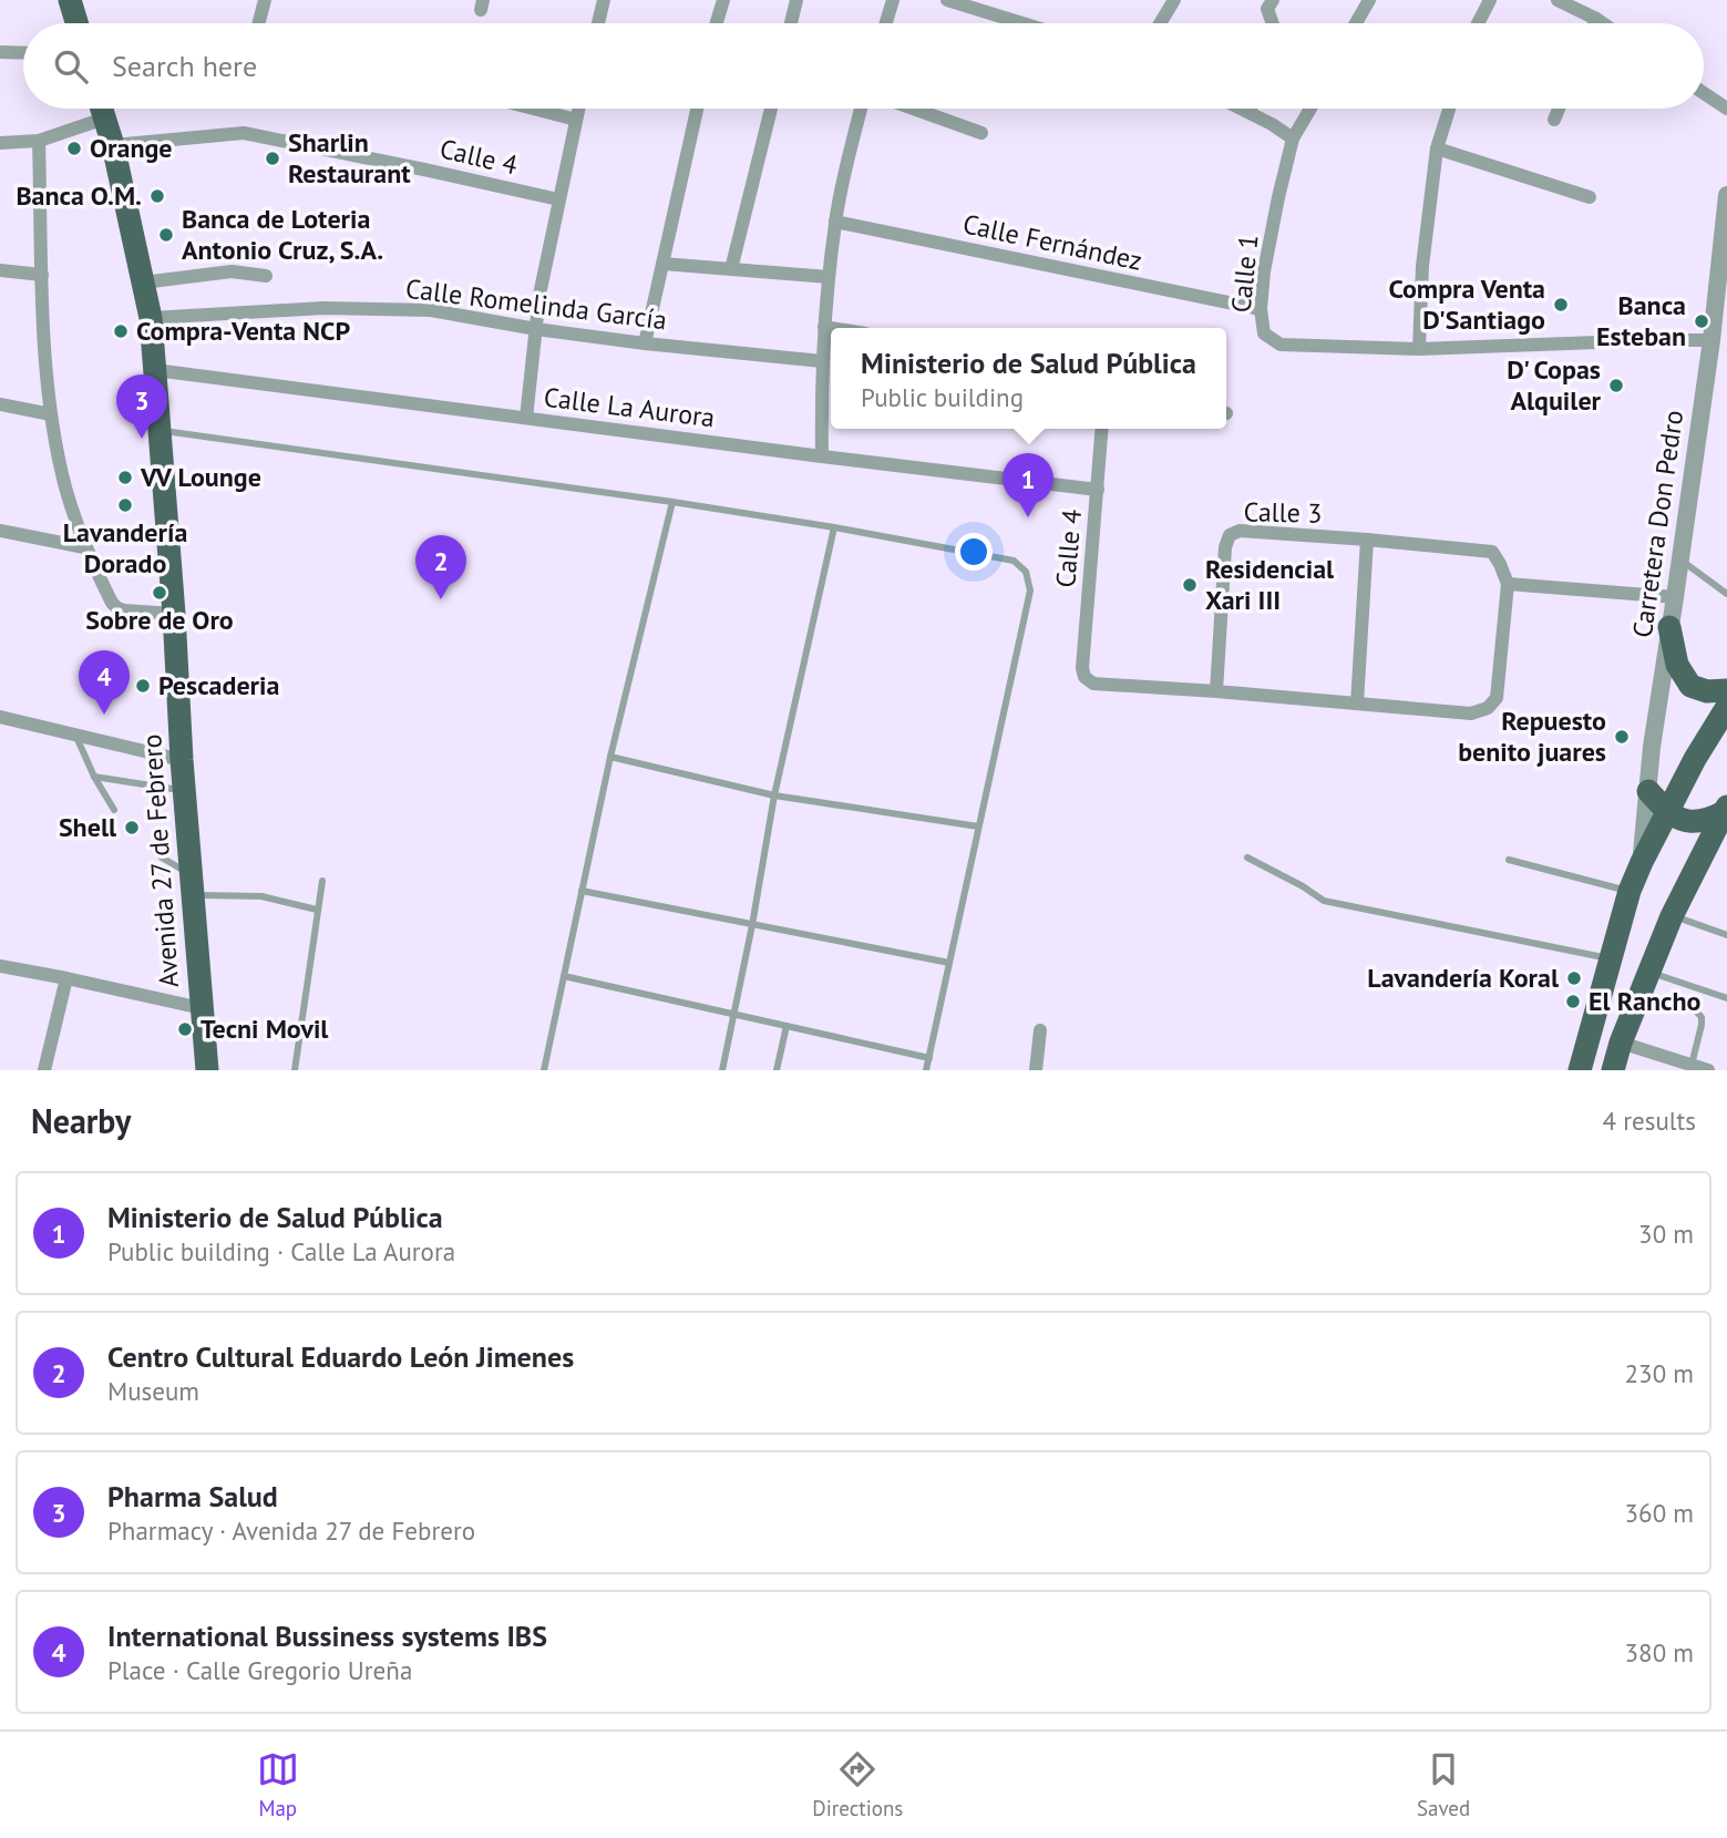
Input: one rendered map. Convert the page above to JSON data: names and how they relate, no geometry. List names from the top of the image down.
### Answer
{
  "streets": {
    "main road": ["Avenida 27 de Febrero"],
    "street": [
      "Calle 4",
      "Calle Fernández",
      "Calle 1",
      "Calle Romelinda García",
      "Calle La Aurora",
      "Calle 3",
      "Carretera Don Pedro"
    ]
  },
  "crossings": [
    ["Calle 4", "Calle La Aurora"],
    ["Calle 4", "Calle 3"],
    ["Calle 4", "Avenida 27 de Febrero"],
    ["Calle Fernández", "Calle 1"],
    ["Calle 1", "Carretera Don Pedro"],
    ["Calle Romelinda García", "Avenida 27 de Febrero"],
    ["Calle La Aurora", "Avenida 27 de Febrero"]
  ],
  "places": [
    "Orange",
    "Sharlin Restaurant",
    "Banca O.M.",
    "Banca de Loteria Antonio Cruz, S.A.",
    "Compra Venta D'Santiago",
    "Banca Esteban",
    "Compra-Venta NCP",
    "D' Copas Alquiler",
    "VV Lounge",
    "Lavandería Dorado",
    "Residencial Xari III",
    "Sobre de Oro",
    "Pescaderia",
    "Repuesto benito juares",
    "Shell",
    "Lavandería Koral",
    "El Rancho",
    "Tecni Movil"
  ],
  "page": {
    "search": "Search here",
    "popup": ["Ministerio de Salud Pública", "Public building"],
    "pins": [
      "3",
      "1",
      "2",
      "4"
    ],
    "heading": ["Nearby", "4 results"],
    "list": [
      {
        "mark": "1",
        "name": "Ministerio de Salud Pública",
        "note": "Public building · Calle La Aurora",
        "value": "30 m"
      },
      {
        "mark": "2",
        "name": "Centro Cultural Eduardo León Jimenes",
        "note": "Museum",
        "value": "230 m"
      },
      {
        "mark": "3",
        "name": "Pharma Salud",
        "note": "Pharmacy · Avenida 27 de Febrero",
        "value": "360 m"
      },
      {
        "mark": "4",
        "name": "International Bussiness systems IBS",
        "note": "Place · Calle Gregorio Ureña",
        "value": "380 m"
      }
    ],
    "nav": ["Map", "Directions", "Saved"]
  }
}
